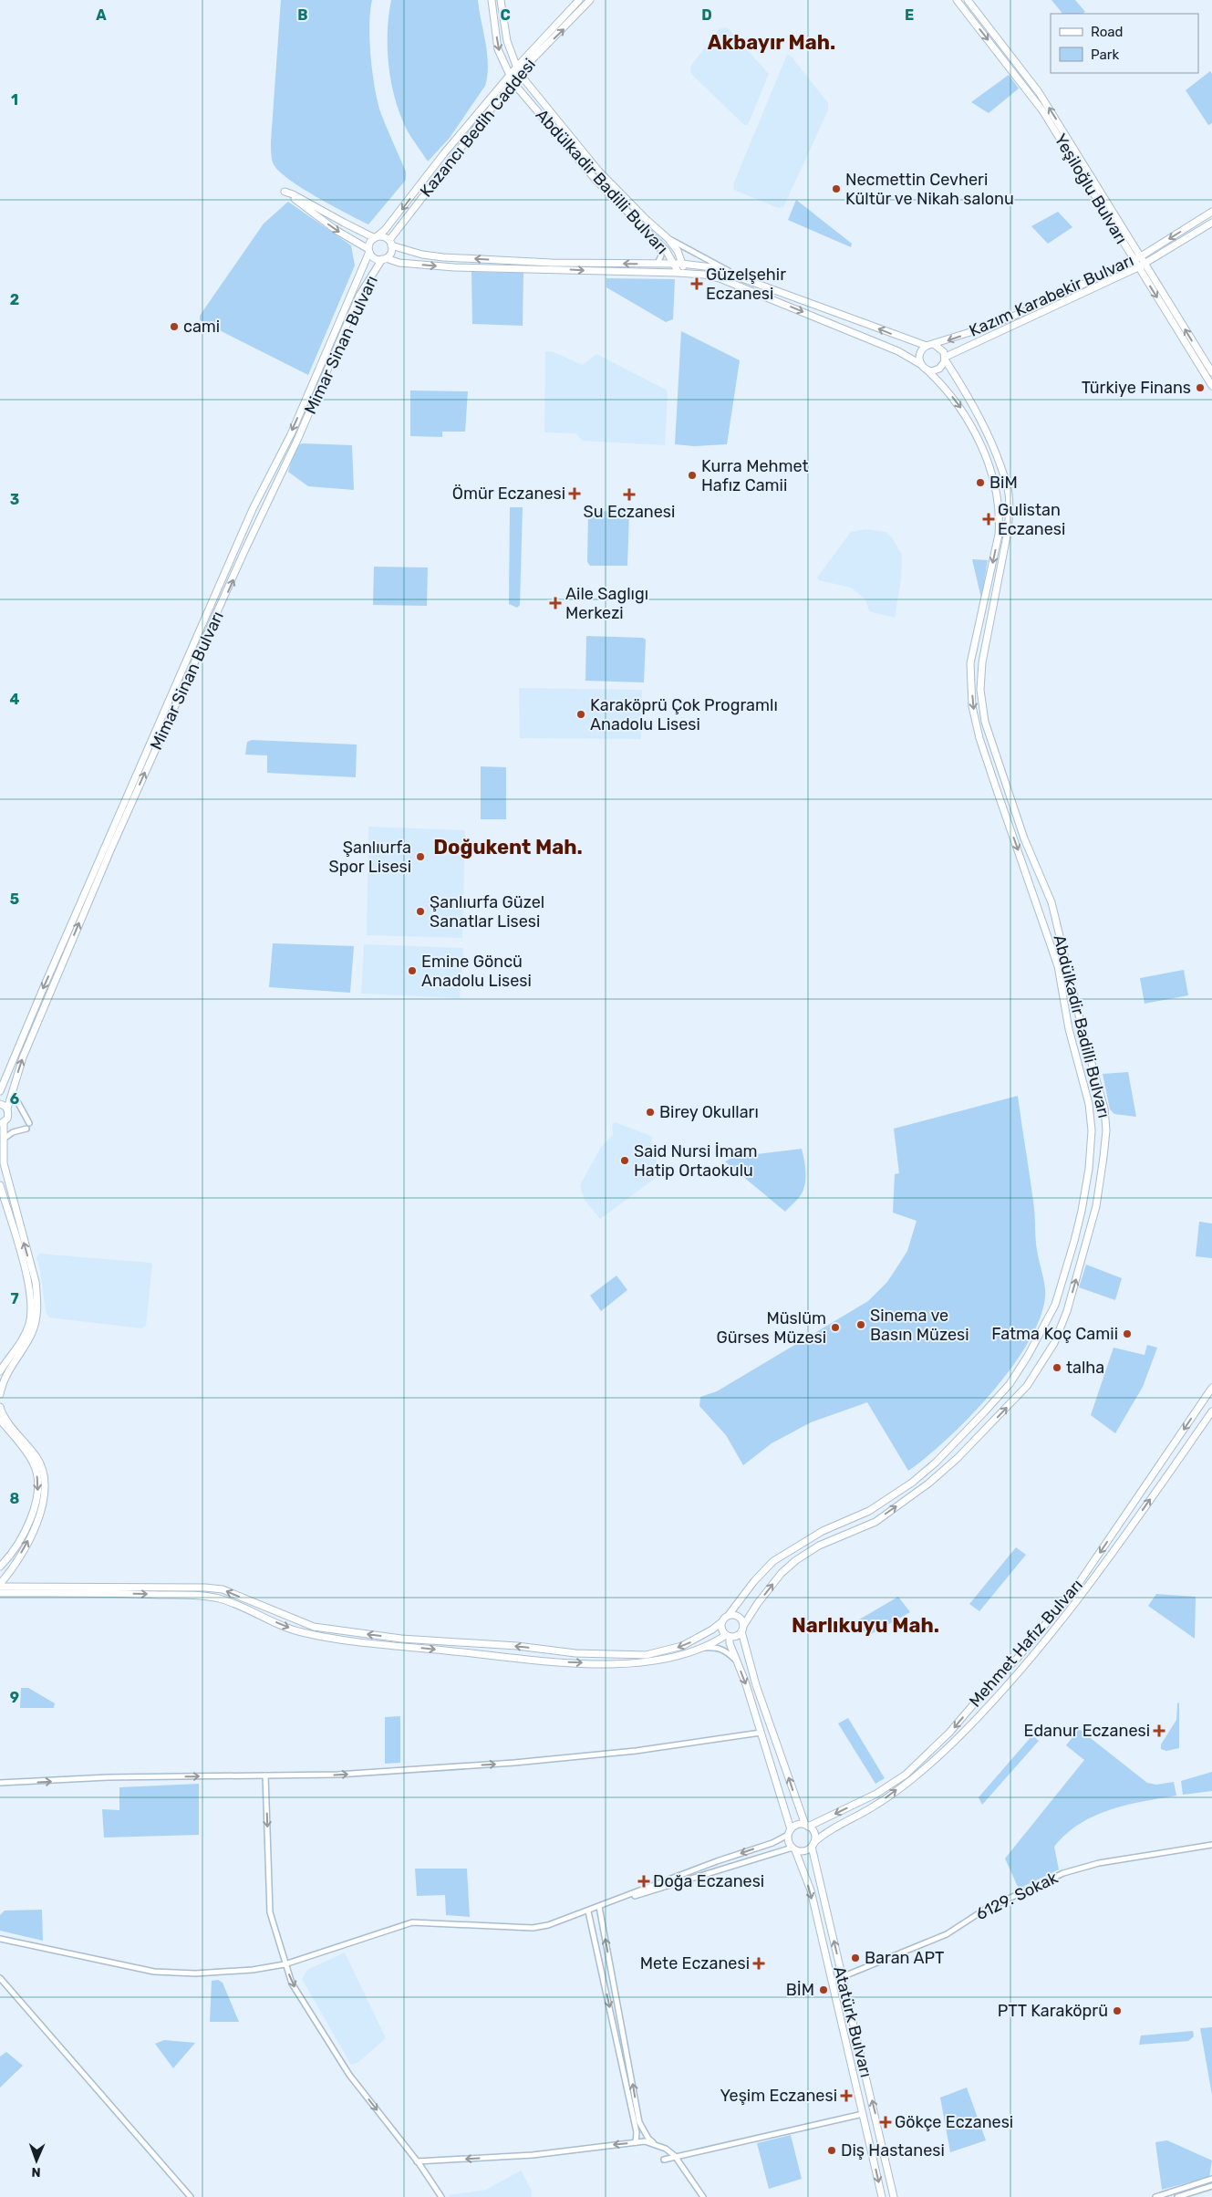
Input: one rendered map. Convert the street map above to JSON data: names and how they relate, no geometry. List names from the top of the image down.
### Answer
{
  "streets": {
    "main road": [
      "Kazancı Bedih Caddesi",
      "Abdülkadir Badilli Bulvarı",
      "Yeşiloğlu Bulvarı",
      "Kazım Karabekir Bulvarı",
      "Mimar Sinan Bulvarı",
      "Mehmet Hafız Bulvarı",
      "Atatürk Bulvarı"
    ],
    "street": ["6129. Sokak"]
  },
  "crossings": [
    ["Kazancı Bedih Caddesi", "Abdülkadir Badilli Bulvarı"],
    ["Kazancı Bedih Caddesi", "Mimar Sinan Bulvarı"],
    ["Abdülkadir Badilli Bulvarı", "Kazım Karabekir Bulvarı"],
    ["Abdülkadir Badilli Bulvarı", "Mimar Sinan Bulvarı"],
    ["Yeşiloğlu Bulvarı", "Kazım Karabekir Bulvarı"],
    ["Mehmet Hafız Bulvarı", "Atatürk Bulvarı"],
    ["6129. Sokak", "Atatürk Bulvarı"]
  ],
  "districts": ["Akbayır Mah.", "Doğukent Mah.", "Narlıkuyu Mah."],
  "places": {
    "other": [
      "Necmettin Cevheri Kültür ve Nikah salonu",
      "cami",
      "Türkiye Finans",
      "Kurra Mehmet Hafız Camii",
      "BiM",
      "Karaköprü Çok Programlı Anadolu Lisesi",
      "Şanlıurfa Spor Lisesi",
      "Şanlıurfa Güzel Sanatlar Lisesi",
      "Emine Göncü Anadolu Lisesi",
      "Birey Okulları",
      "Said Nursi İmam Hatip Ortaokulu",
      "Sinema ve Basın Müzesi",
      "Müslüm Gürses Müzesi",
      "Fatma Koç Camii",
      "talha",
      "Baran APT",
      "BİM",
      "PTT Karaköprü",
      "Diş Hastanesi"
    ],
    "health": [
      "Güzelşehir Eczanesi",
      "Ömür Eczanesi",
      "Su Eczanesi",
      "Gulistan Eczanesi",
      "Aile Saglıgı Merkezi",
      "Edanur Eczanesi",
      "Doğa Eczanesi",
      "Mete Eczanesi",
      "Yeşim Eczanesi",
      "Gökçe Eczanesi"
    ]
  },
  "legend": ["Road", "Park"],
  "north": "bottom",
  "grid": {
    "columns": [
      "A",
      "B",
      "C",
      "D",
      "E"
    ],
    "rows": [
      "1",
      "2",
      "3",
      "4",
      "5",
      "6",
      "7",
      "8",
      "9"
    ]
  }
}
